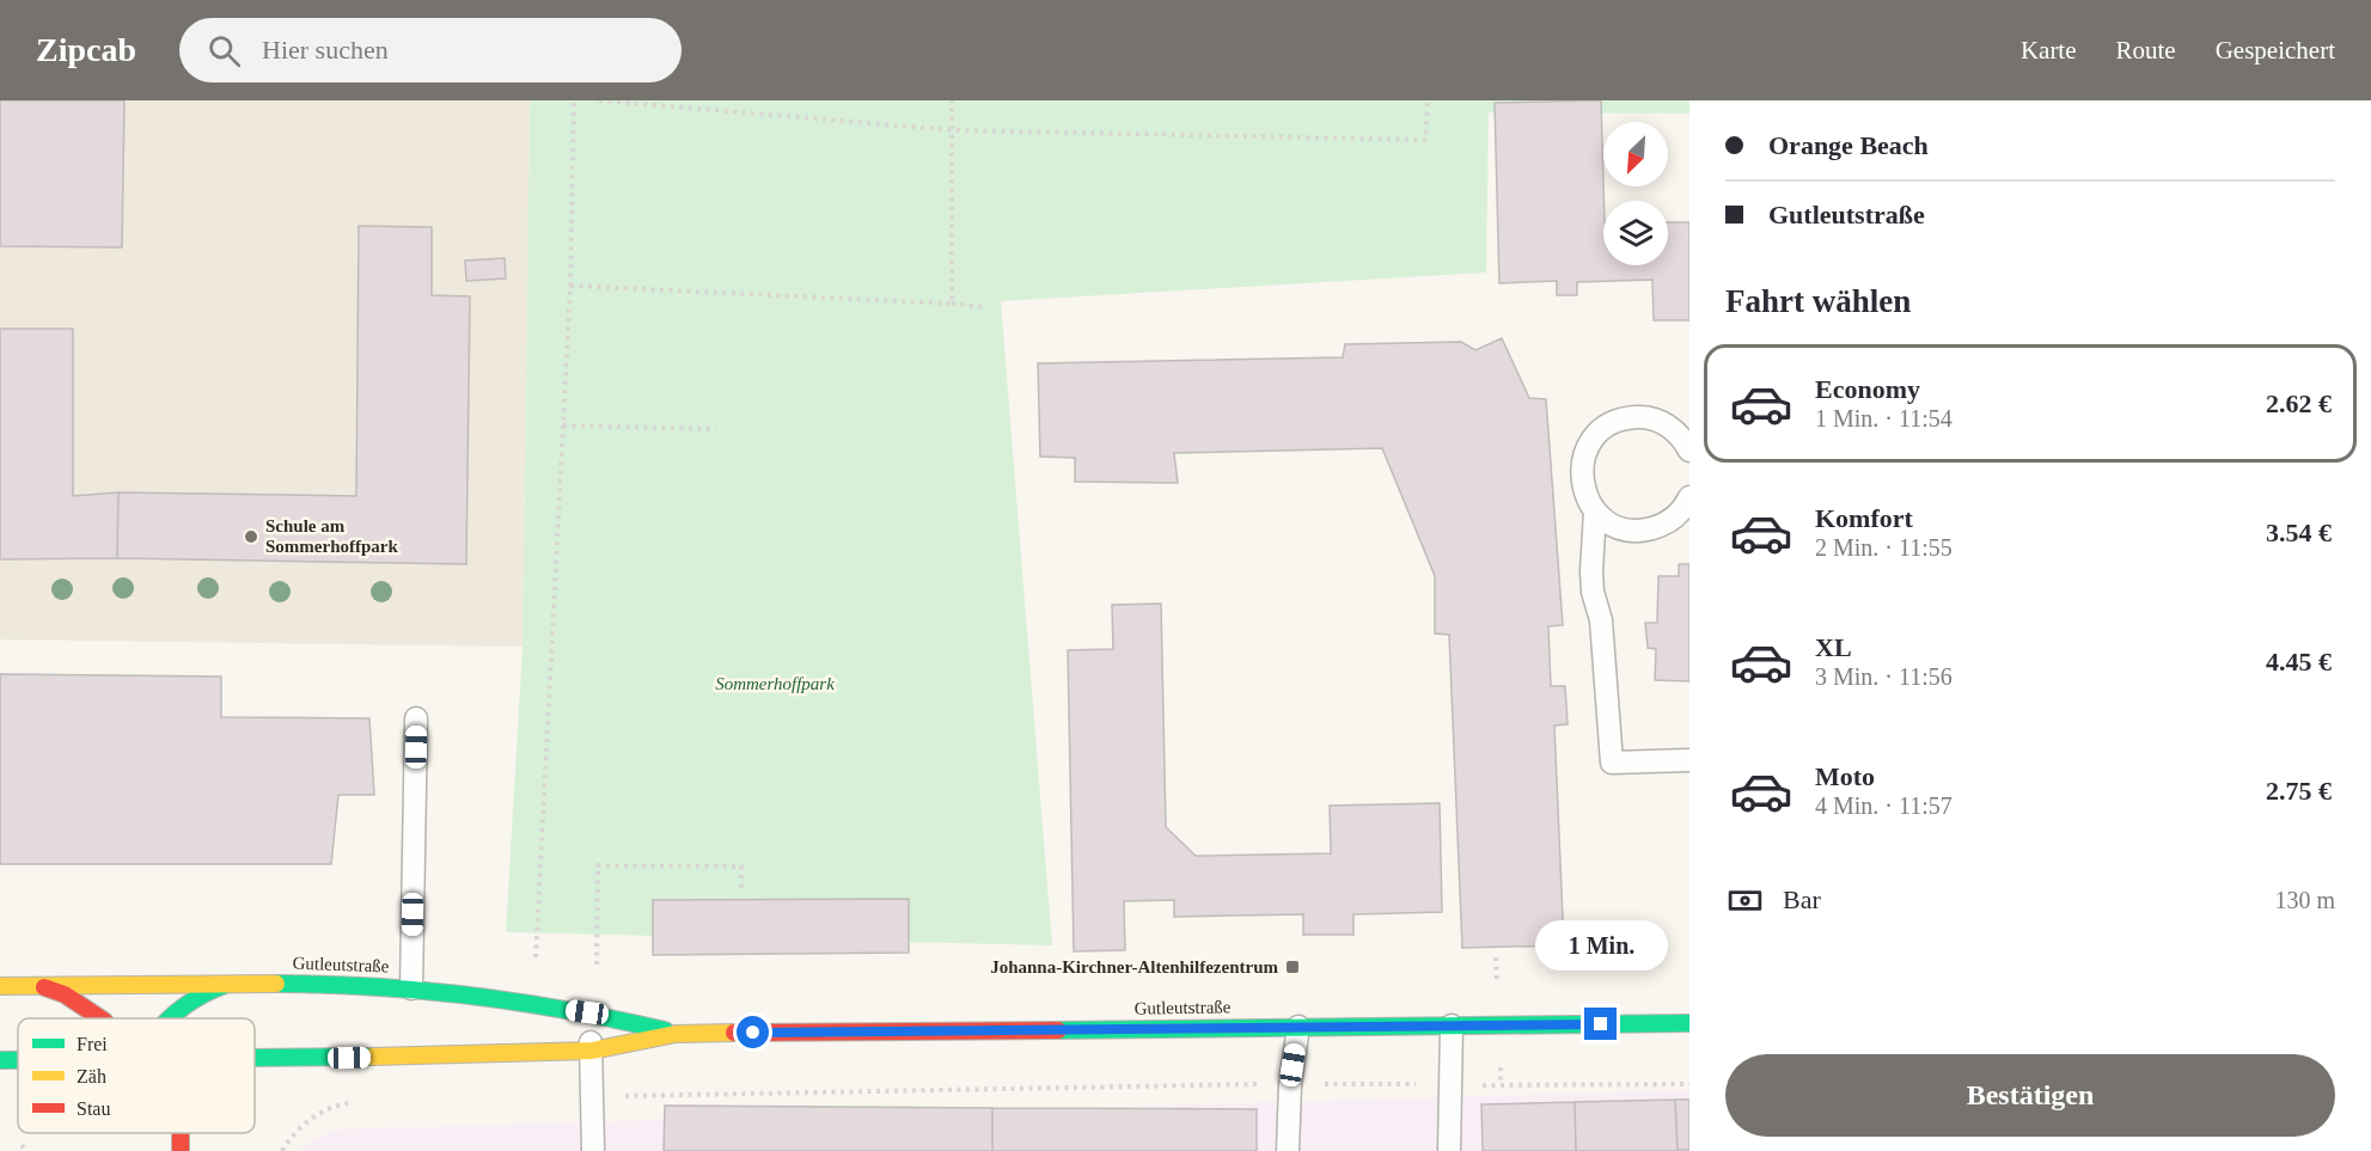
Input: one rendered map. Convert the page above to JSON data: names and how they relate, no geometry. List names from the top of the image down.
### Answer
{
  "streets": {
    "main road": ["Gutleutstraße"]
  },
  "parks": ["Sommerhoffpark"],
  "places": {
    "other": ["Schule am Sommerhoffpark"],
    "transit": ["Johanna-Kirchner-Altenhilfezentrum"]
  },
  "legend": ["Frei", "Zäh", "Stau"],
  "north": "bottom left",
  "page": {
    "header": "Zipcab",
    "search": "Hier suchen",
    "nav": ["Karte", "Route", "Gespeichert"],
    "banner": ["Orange Beach", "Gutleutstraße"],
    "heading": "Fahrt wählen",
    "list": [
      {
        "name": "Economy",
        "note": "1 Min. · 11:54",
        "value": "2.62 €"
      },
      {
        "name": "Komfort",
        "note": "2 Min. · 11:55",
        "value": "3.54 €"
      },
      {
        "name": "XL",
        "note": "3 Min. · 11:56",
        "value": "4.45 €"
      },
      {
        "name": "Moto",
        "note": "4 Min. · 11:57",
        "value": "2.75 €"
      }
    ],
    "pay": ["Bar", "130 m"],
    "bubble": "1 Min.",
    "buttons": "Bestätigen"
  }
}
